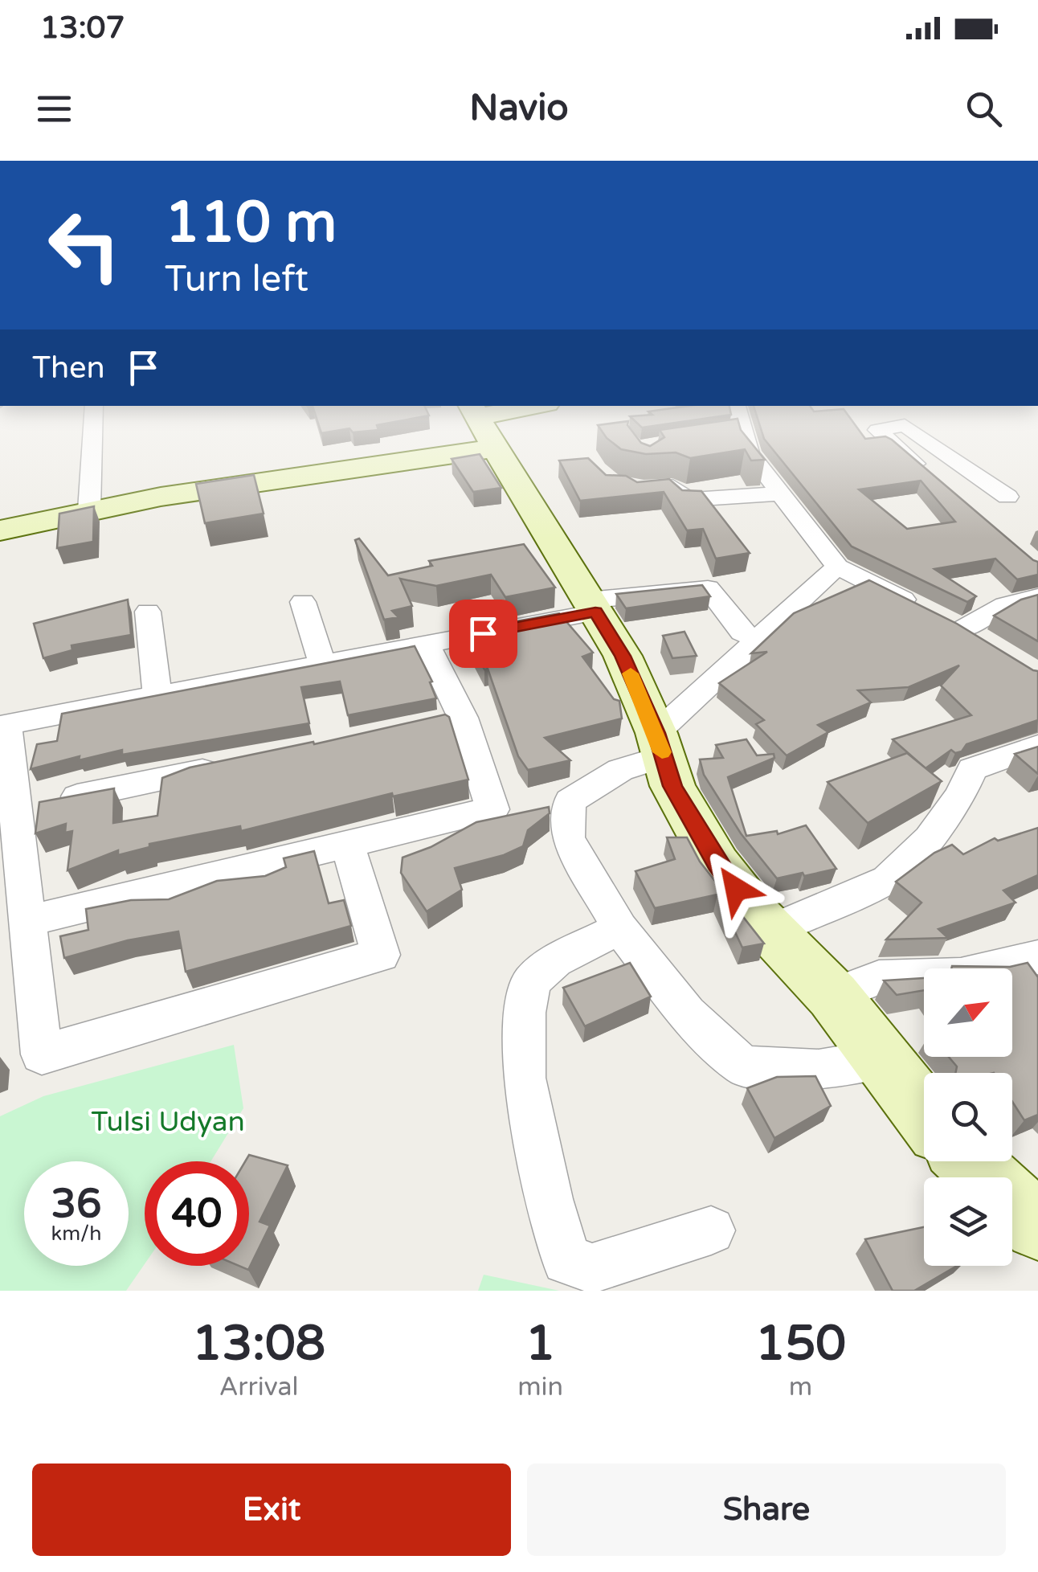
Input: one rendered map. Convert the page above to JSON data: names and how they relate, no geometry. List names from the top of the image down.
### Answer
{
  "parks": ["Tulsi Udyan"],
  "north": "top right",
  "page": {
    "status": "13:07",
    "header": "Navio",
    "turn": ["110 m", "Turn left"],
    "then": "Then",
    "speed": "36 km/h",
    "limit": "40",
    "eta": [
      "13:08",
      "Arrival",
      "1",
      "min",
      "150",
      "m"
    ],
    "buttons": ["Exit", "Share"]
  }
}
